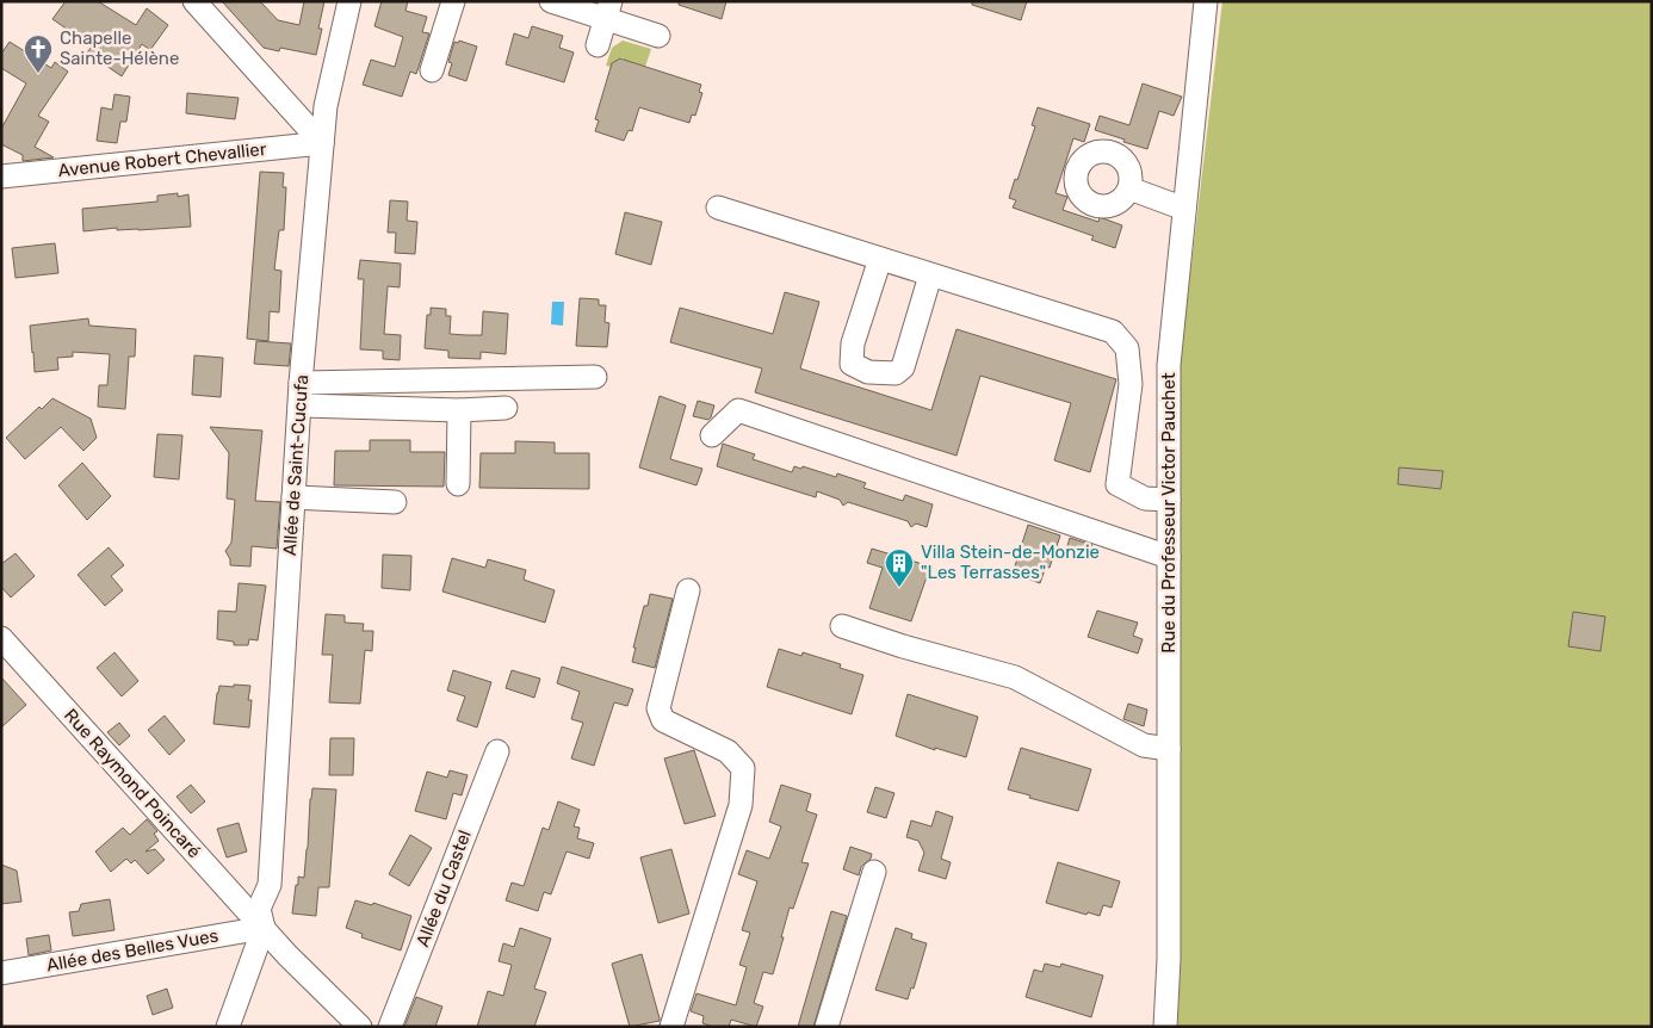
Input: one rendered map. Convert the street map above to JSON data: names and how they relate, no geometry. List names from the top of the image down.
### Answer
{
  "streets": {
    "street": [
      "Avenue Robert Chevallier",
      "Allée de Saint-Cucufa",
      "Rue du Professeur Victor Pauchet",
      "Rue Raymond Poincaré",
      "Allée du Castel",
      "Allée des Belles Vues"
    ]
  },
  "crossings": [
    ["Avenue Robert Chevallier", "Allée de Saint-Cucufa"],
    ["Allée de Saint-Cucufa", "Rue Raymond Poincaré"],
    ["Allée de Saint-Cucufa", "Allée des Belles Vues"],
    ["Rue Raymond Poincaré", "Allée des Belles Vues"]
  ],
  "places": {
    "church": ["Chapelle Sainte-Hélène"],
    "building": ["Villa Stein-de-Monzie \"Les Terrasses\""]
  }
}
